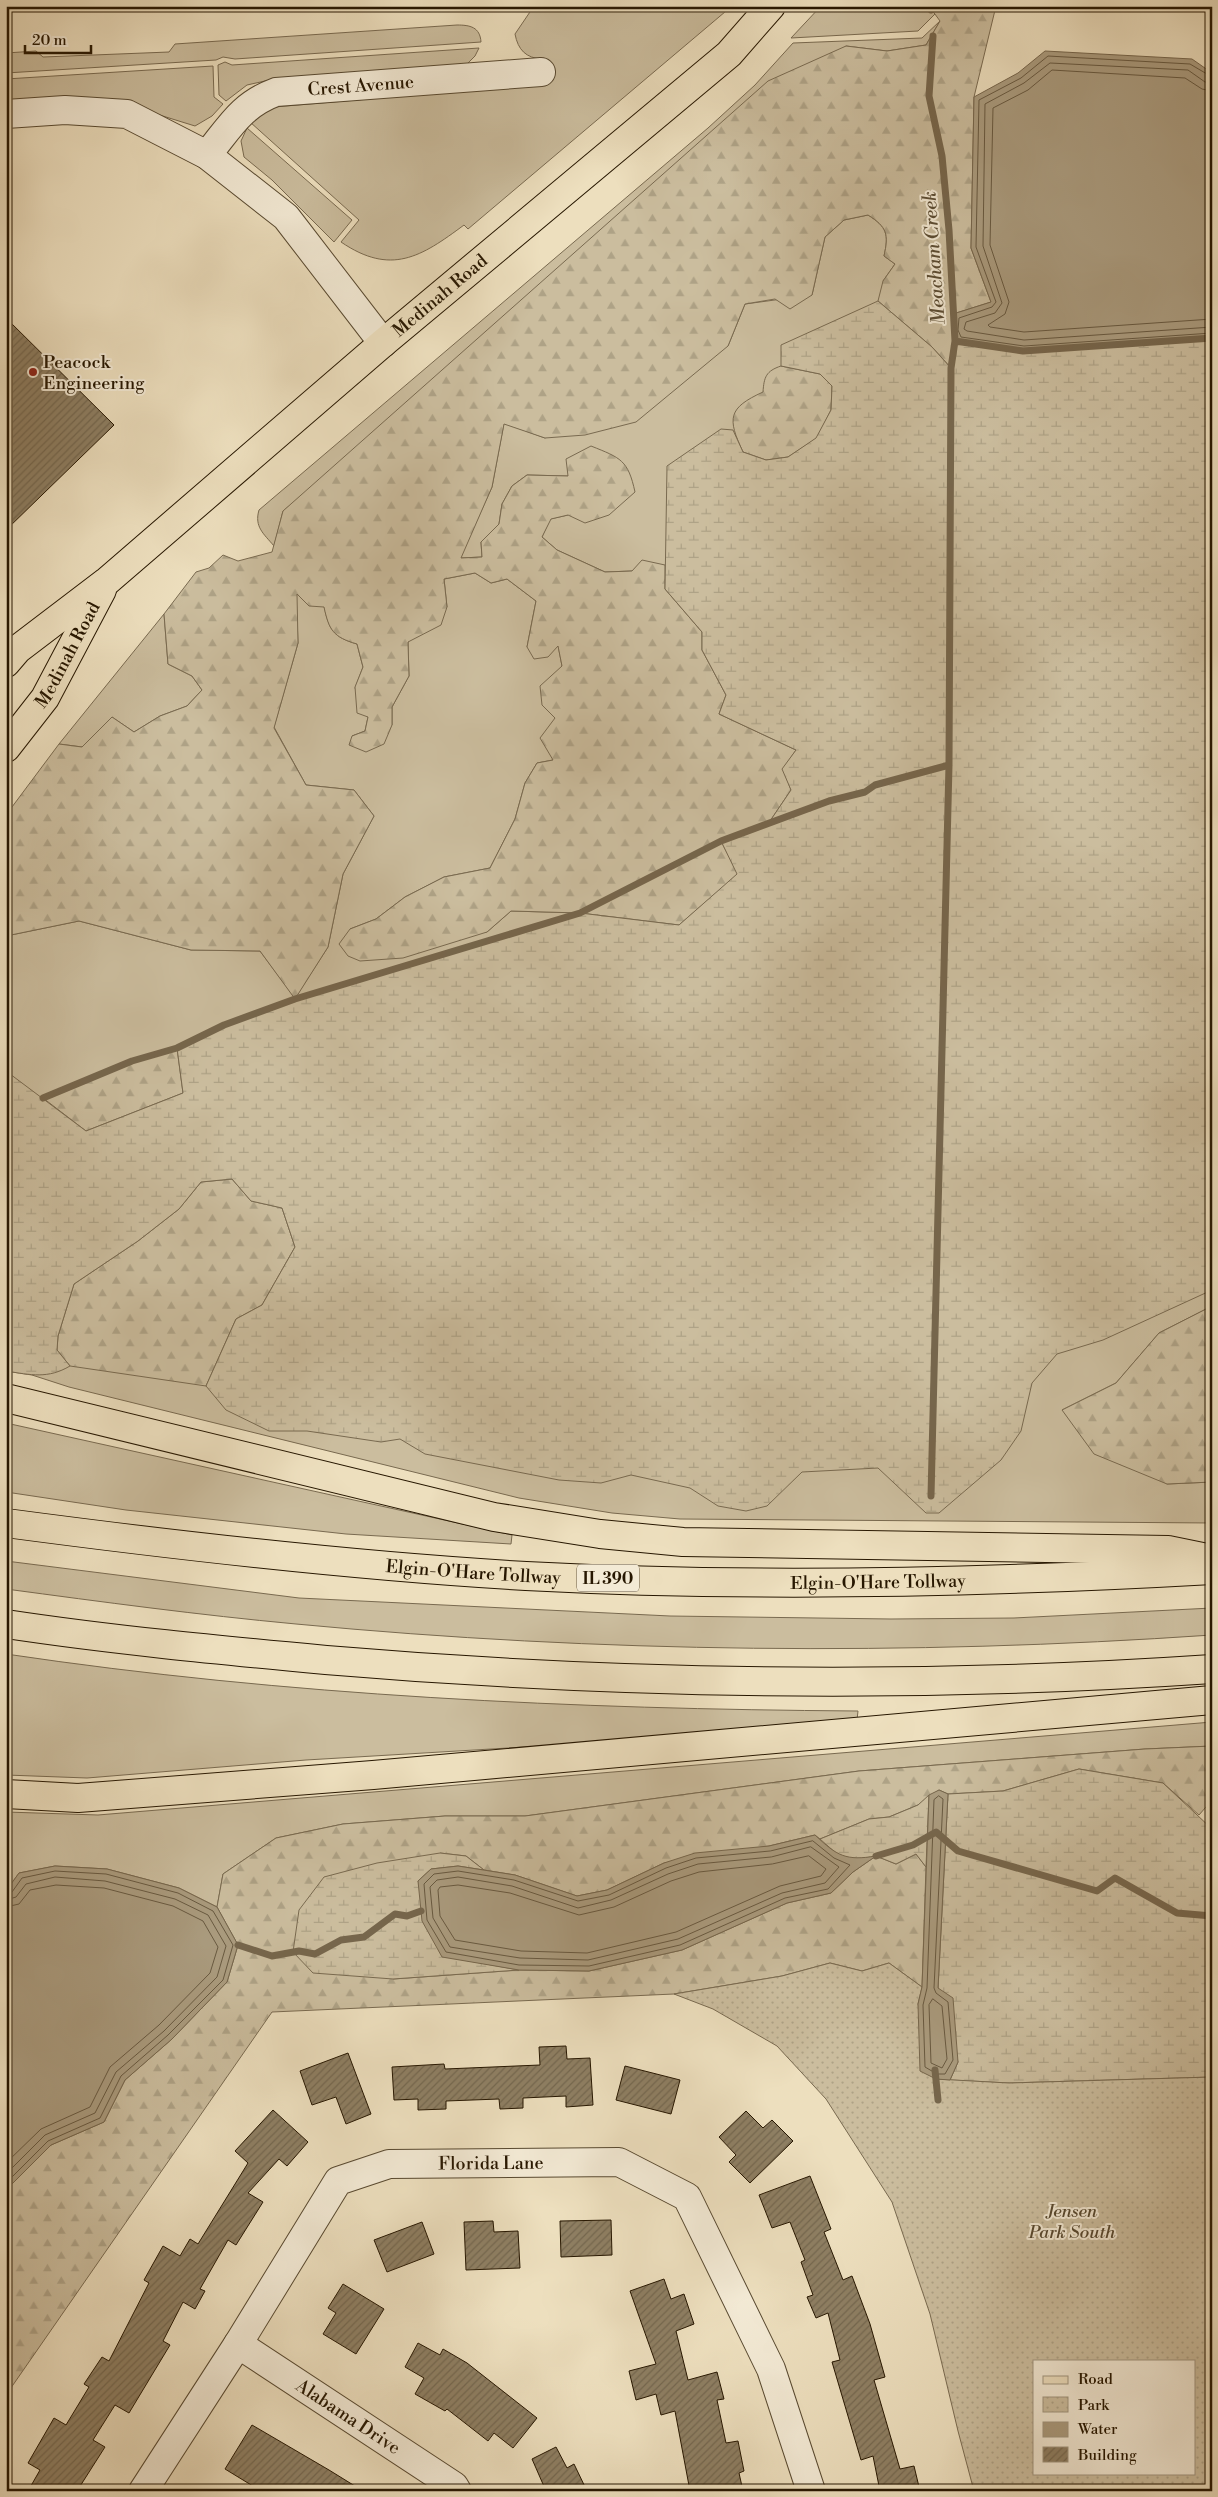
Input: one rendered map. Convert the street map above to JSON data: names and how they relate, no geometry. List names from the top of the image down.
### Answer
{
  "streets": {
    "main road": ["Medinah Road", "Elgin-O'Hare Tollway", "IL 390"],
    "street": ["Crest Avenue", "Florida Lane", "Alabama Drive"]
  },
  "crossings": [
    ["Florida Lane", "Alabama Drive"]
  ],
  "water": ["Meacham Creek"],
  "parks": ["Jensen Park South"],
  "places": ["Peacock Engineering"],
  "legend": [
    "Road",
    "Park",
    "Water",
    "Building"
  ],
  "scale_bar": "20 m"
}
